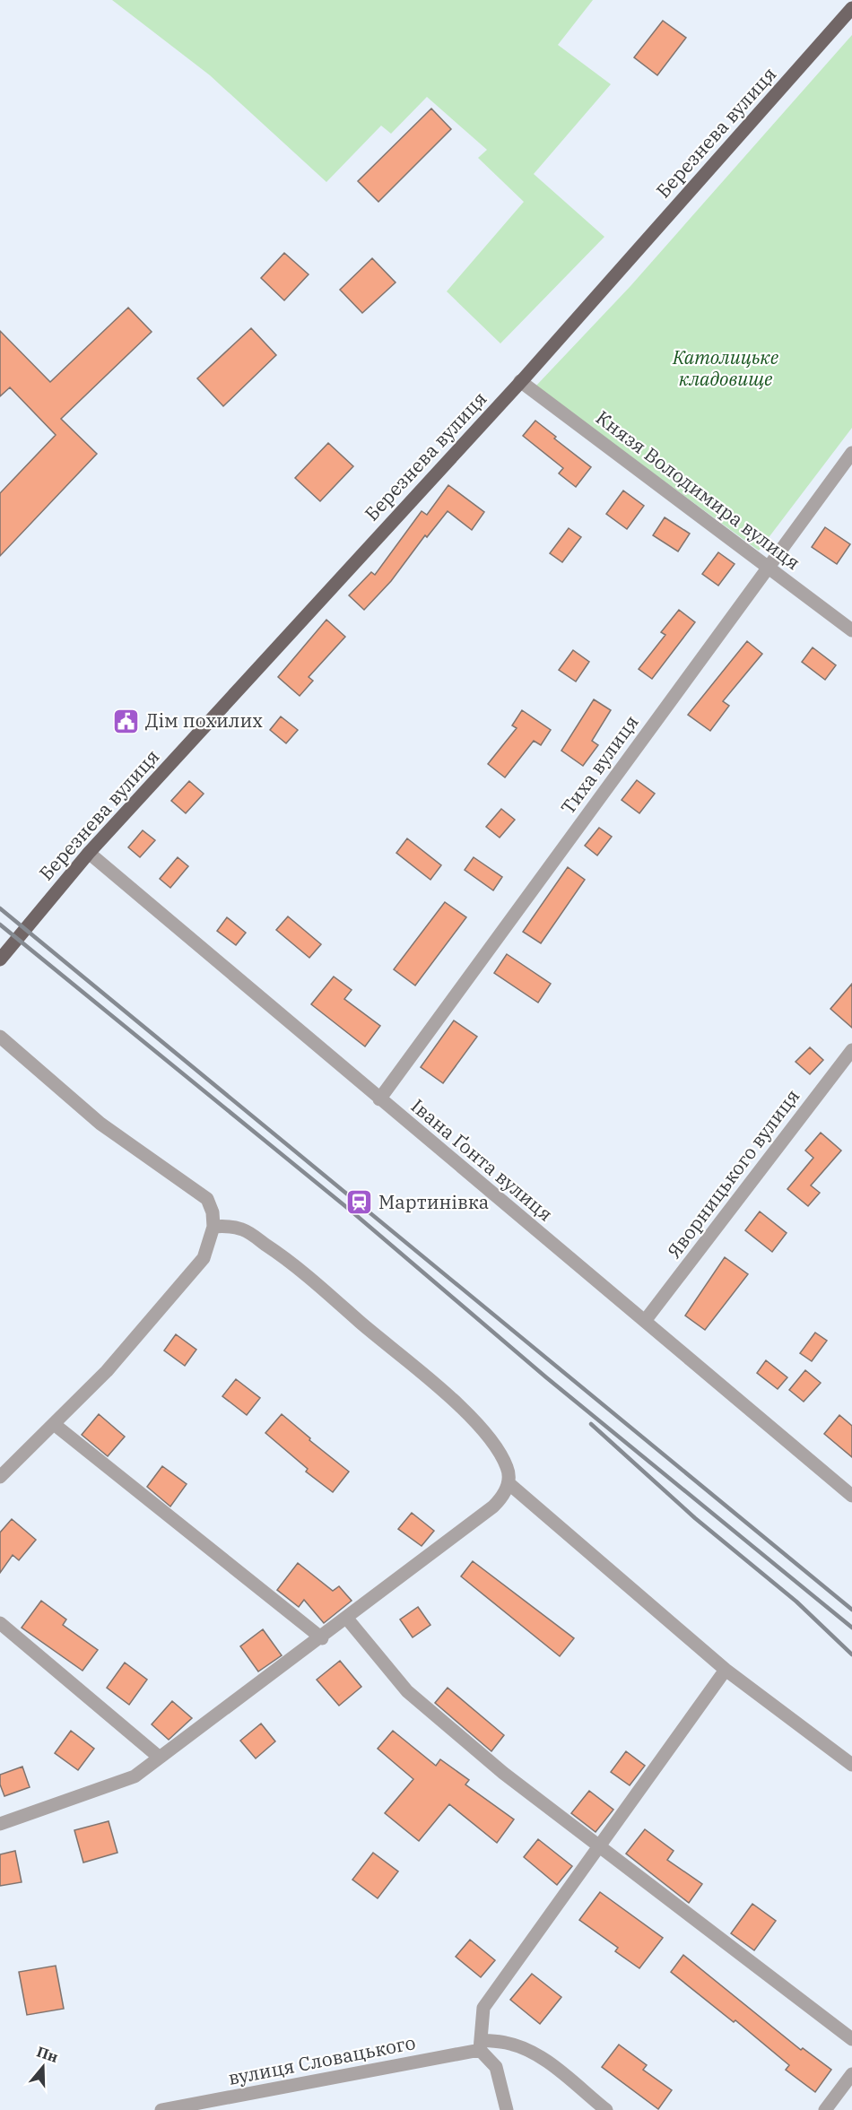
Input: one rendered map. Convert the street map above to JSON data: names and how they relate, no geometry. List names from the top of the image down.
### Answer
{
  "streets": {
    "main road": ["Березнева вулиця"],
    "street": [
      "Князя Володимира вулиця",
      "Тиха вулиця",
      "Івана Ґонта вулиця",
      "Яворницького вулиця",
      "вулиця Словацького"
    ]
  },
  "crossings": [
    ["Березнева вулиця", "Князя Володимира вулиця"],
    ["Березнева вулиця", "Івана Ґонта вулиця"],
    ["Князя Володимира вулиця", "Тиха вулиця"],
    ["Тиха вулиця", "Івана Ґонта вулиця"],
    ["Івана Ґонта вулиця", "Яворницького вулиця"]
  ],
  "parks": ["Католицьке кладовище"],
  "places": {
    "public building": ["Дiм похилих"],
    "station": ["Мартинівка"]
  },
  "north": "top"
}
